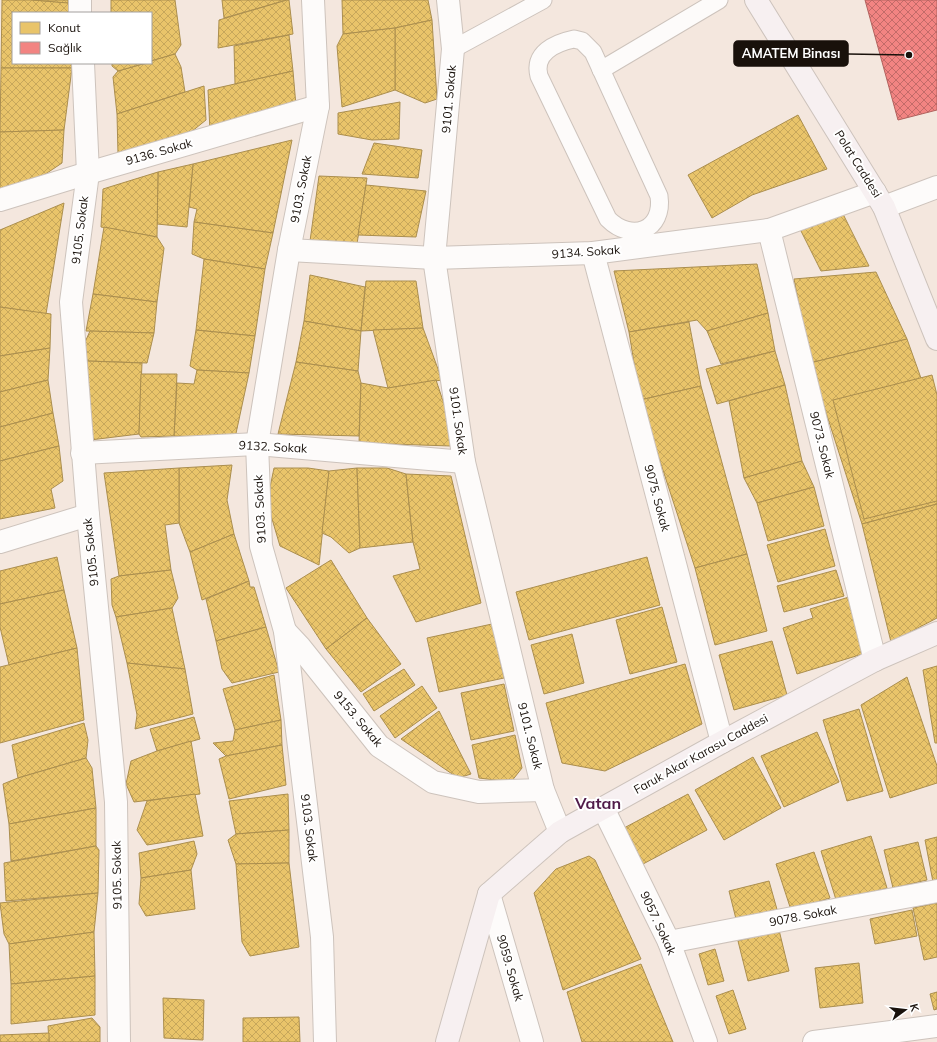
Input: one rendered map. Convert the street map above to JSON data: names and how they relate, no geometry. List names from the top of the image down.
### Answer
{
  "streets": {
    "main road": ["Polat Caddesi", "Faruk Akar Karasu Caddesi"],
    "street": [
      "9101. Sokak",
      "9136. Sokak",
      "9103. Sokak",
      "9105. Sokak",
      "9134. Sokak",
      "9073. Sokak",
      "9132. Sokak",
      "9075. Sokak",
      "9153. Sokak",
      "9078. Sokak",
      "9057. Sokak",
      "9059. Sokak"
    ]
  },
  "crossings": [
    ["9101. Sokak", "9134. Sokak"],
    ["9101. Sokak", "9132. Sokak"],
    ["9101. Sokak", "9153. Sokak"],
    ["9101. Sokak", "Faruk Akar Karasu Caddesi"],
    ["9136. Sokak", "9103. Sokak"],
    ["9136. Sokak", "9105. Sokak"],
    ["Polat Caddesi", "9134. Sokak"],
    ["9103. Sokak", "9134. Sokak"],
    ["9103. Sokak", "9132. Sokak"],
    ["9103. Sokak", "9153. Sokak"],
    ["9105. Sokak", "9132. Sokak"],
    ["9134. Sokak", "9073. Sokak"],
    ["9134. Sokak", "9075. Sokak"],
    ["9073. Sokak", "Faruk Akar Karasu Caddesi"],
    ["9075. Sokak", "Faruk Akar Karasu Caddesi"],
    ["Faruk Akar Karasu Caddesi", "9057. Sokak"],
    ["Faruk Akar Karasu Caddesi", "9059. Sokak"],
    ["9078. Sokak", "9057. Sokak"]
  ],
  "districts": ["Vatan"],
  "places": ["AMATEM Binası"],
  "legend": ["Konut", "Sağlık"],
  "north": "right"
}
